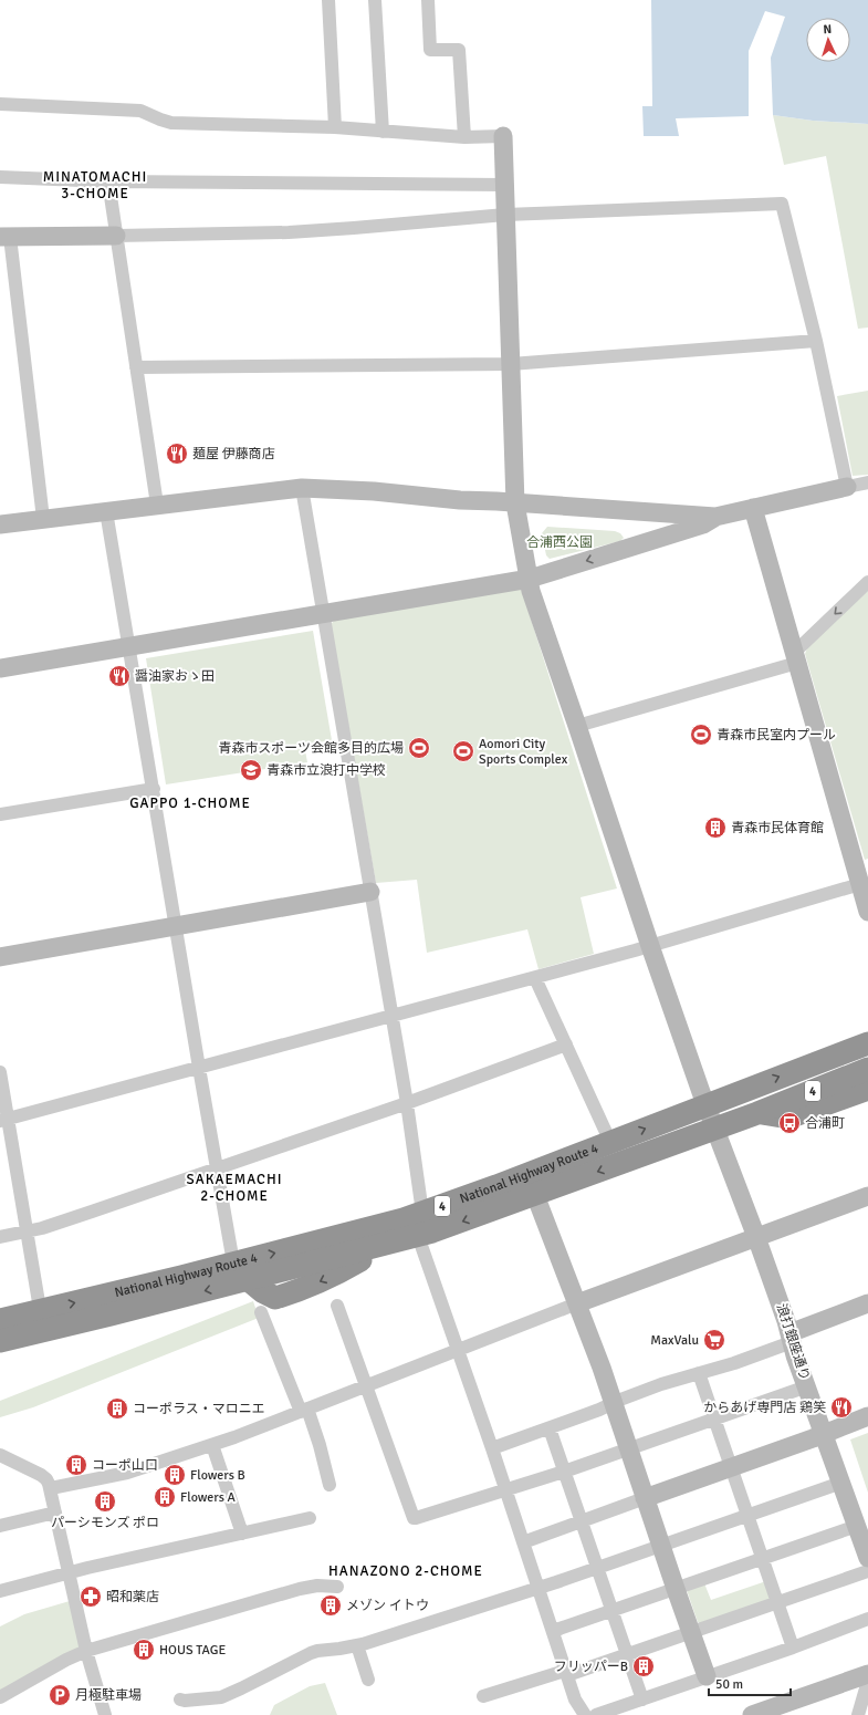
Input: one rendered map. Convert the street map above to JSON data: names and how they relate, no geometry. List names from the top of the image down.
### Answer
{
  "streets": {
    "highway": ["4", "National Highway Route 4"],
    "street": ["浪打銀座通り"]
  },
  "crossings": [
    ["National Highway Route 4", "浪打銀座通り"]
  ],
  "districts": [
    "MINATOMACHI 3-CHOME",
    "GAPPO 1-CHOME",
    "SAKAEMACHI 2-CHOME",
    "HANAZONO 2-CHOME"
  ],
  "parks": ["合浦西公園"],
  "places": {
    "restaurant": ["麺屋 伊藤商店", "醤油家おゝ田", "からあげ専門店 鶏笑"],
    "sports": ["青森市民室内プール", "青森市スポーツ会館多目的広場", "Aomori City Sports Complex"],
    "school or university": ["青森市立浪打中学校"],
    "building": [
      "青森市民体育館",
      "コーポラス・マロニエ",
      "コーポ山口",
      "Flowers B",
      "Flowers A",
      "パーシモンズ ポロ",
      "メゾン イトウ",
      "HOUS TAGE",
      "フリッパーB"
    ],
    "bus stop": ["合浦町"],
    "supermarket": ["MaxValu"],
    "pharmacy": ["昭和薬店"],
    "parking": ["月極駐車場"]
  },
  "scale_bar": "50 m",
  "north": "top"
}
